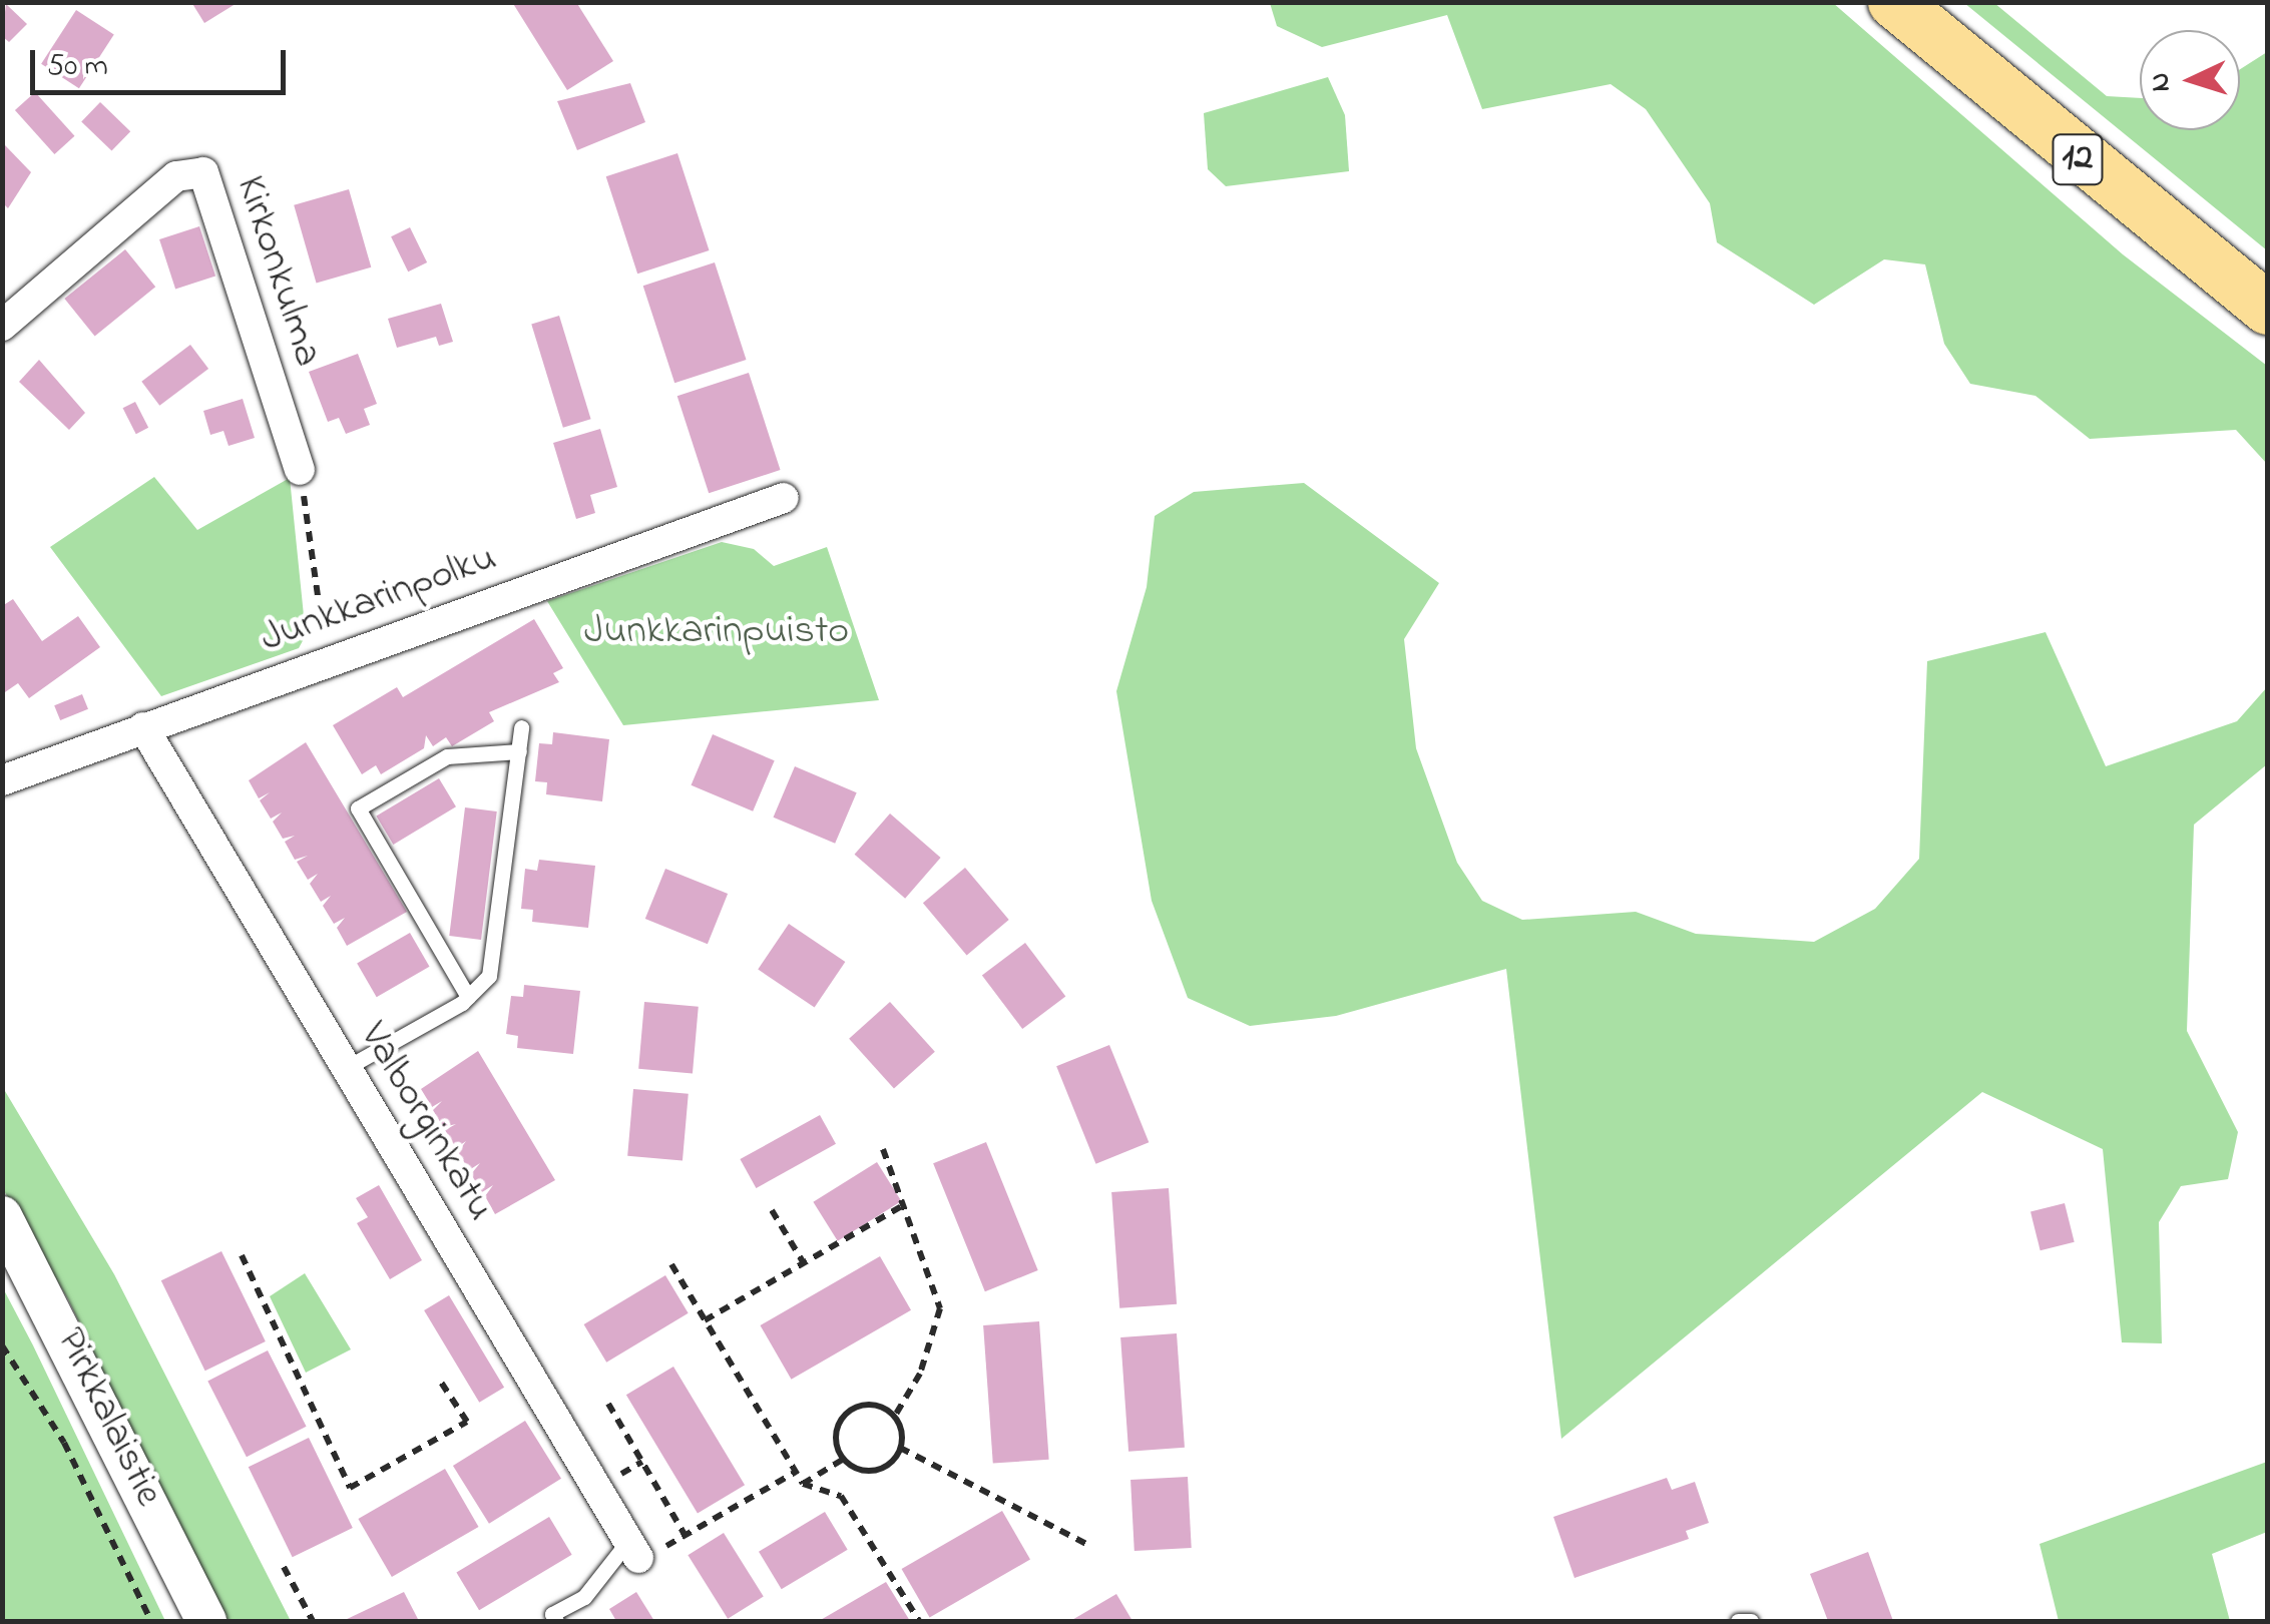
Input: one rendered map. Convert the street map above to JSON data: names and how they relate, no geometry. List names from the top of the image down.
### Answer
{
  "streets": {
    "highway": ["12"],
    "street": [
      "Kirkonkulma",
      "Junkkarinpolku",
      "Valborginkatu",
      "Pirkkalaistie"
    ]
  },
  "crossings": [
    ["Junkkarinpolku", "Valborginkatu"]
  ],
  "parks": ["Junkkarinpuisto"],
  "scale_bar": "50 m",
  "north": "left"
}
